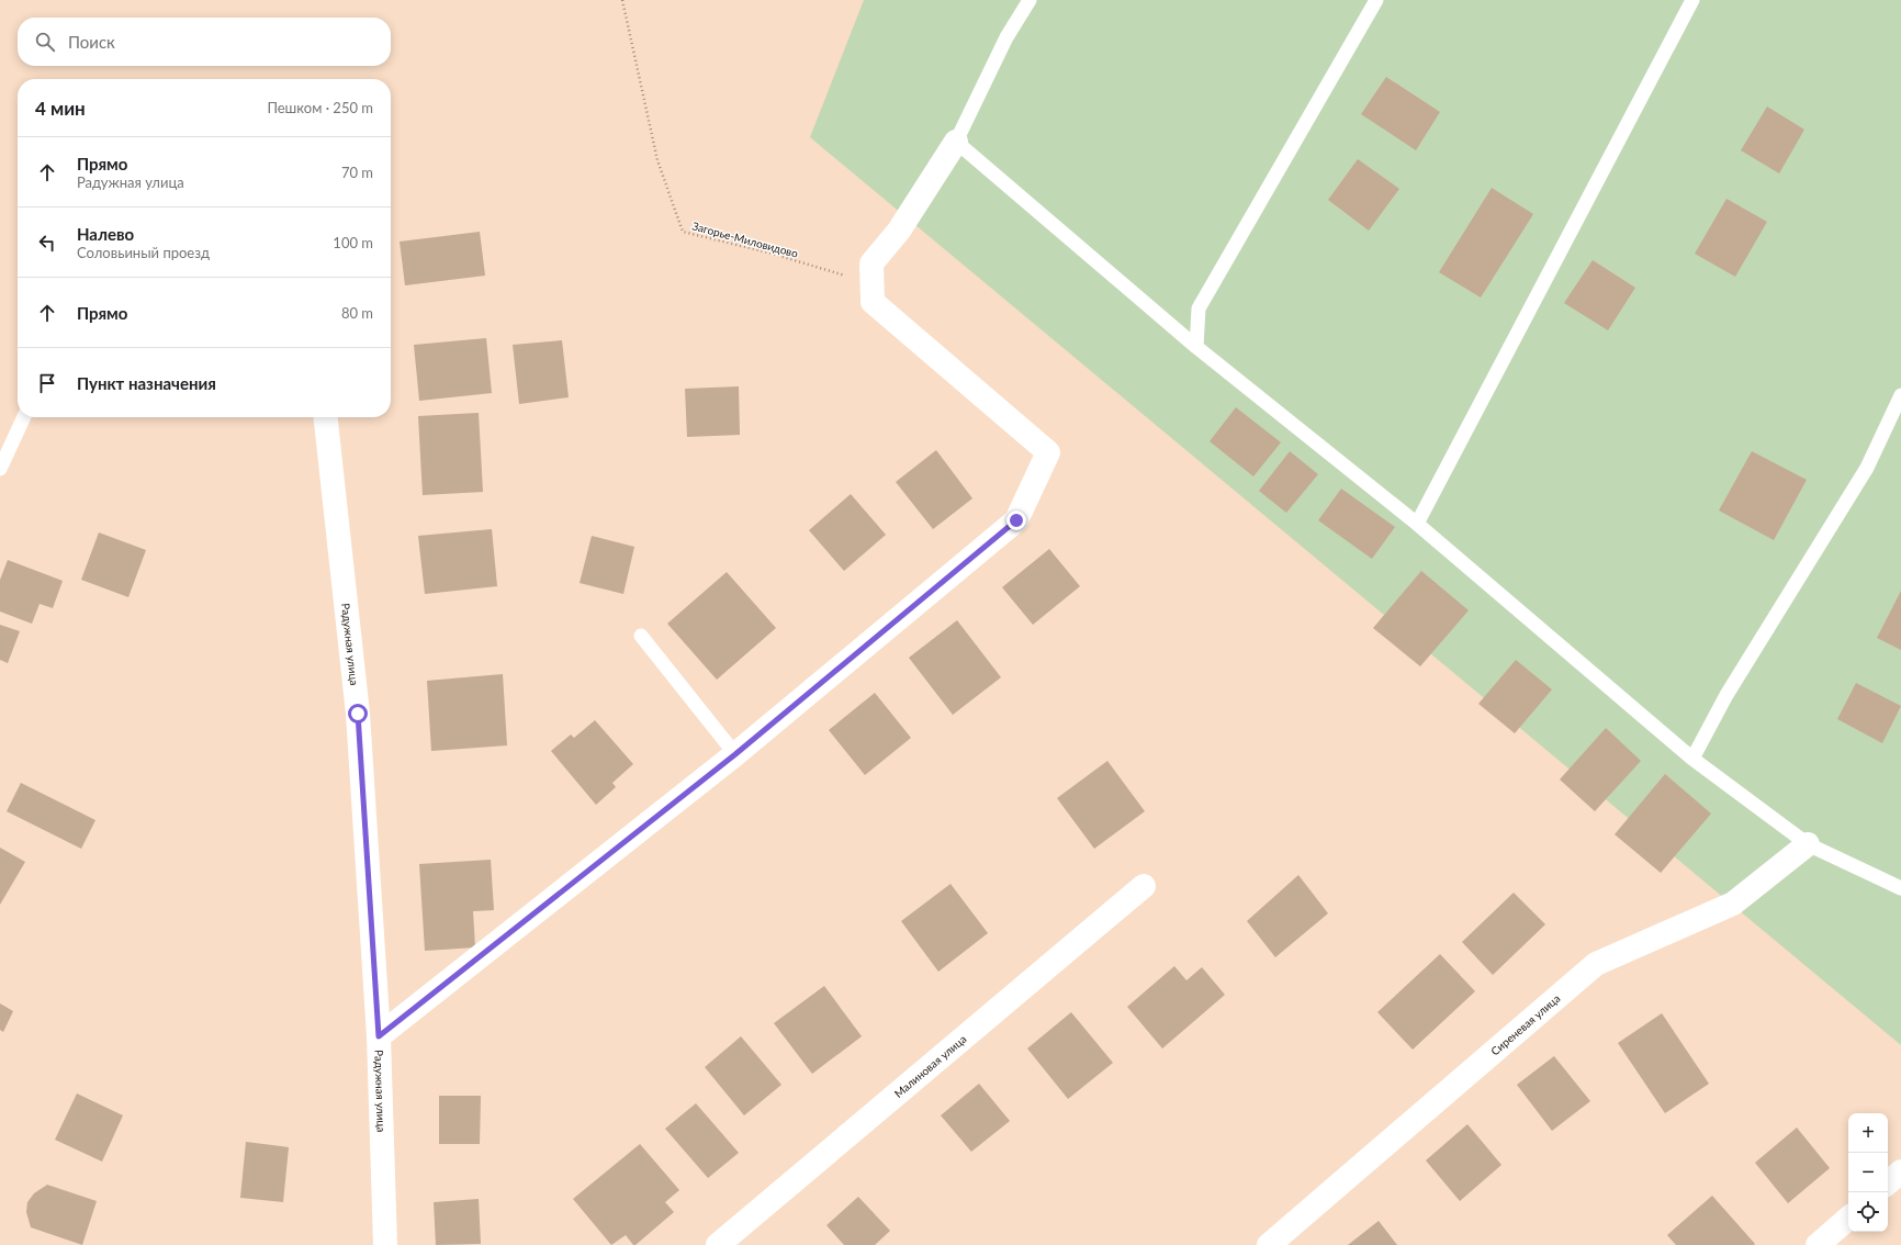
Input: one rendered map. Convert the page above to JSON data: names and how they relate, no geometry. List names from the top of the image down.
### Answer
{
  "streets": {
    "street": ["Радужная улица", "Сиреневая улица", "Малиновая улица"],
    "path": ["Загорье-Миловидово"]
  },
  "page": {
    "search": "Поиск",
    "heading": ["4 мин", "Пешком · 250 m"],
    "list": [
      ["Прямо", "Радужная улица", "70 m"],
      ["Налево", "Соловьиный проезд", "100 m"],
      ["Прямо", "80 m"],
      "Пункт назначения"
    ],
    "map_buttons": ["+", "−"]
  }
}
